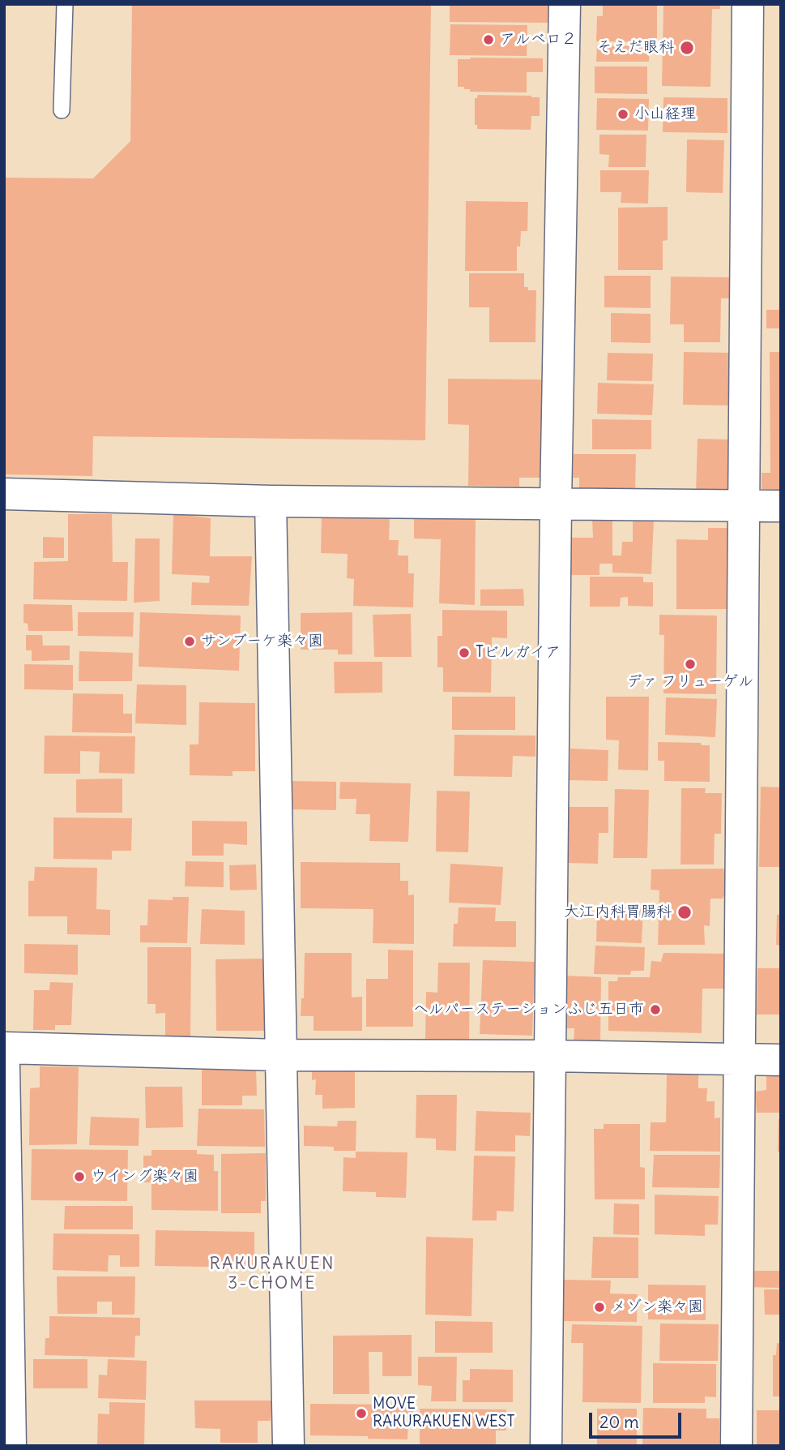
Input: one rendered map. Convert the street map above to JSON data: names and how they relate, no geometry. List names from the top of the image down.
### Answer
{
  "districts": ["RAKURAKUEN 3-CHOME"],
  "places": [
    "アルベロ２",
    "そえだ眼科",
    "小山経理",
    "サンブーケ楽々園",
    "Tビルガイア",
    "デァ フリューゲル",
    "大江内科胃腸科",
    "ヘルパーステーションふじ五日市",
    "ウイング楽々園",
    "メゾン楽々園",
    "MOVE RAKURAKUEN WEST"
  ],
  "scale_bar": "20 m"
}
